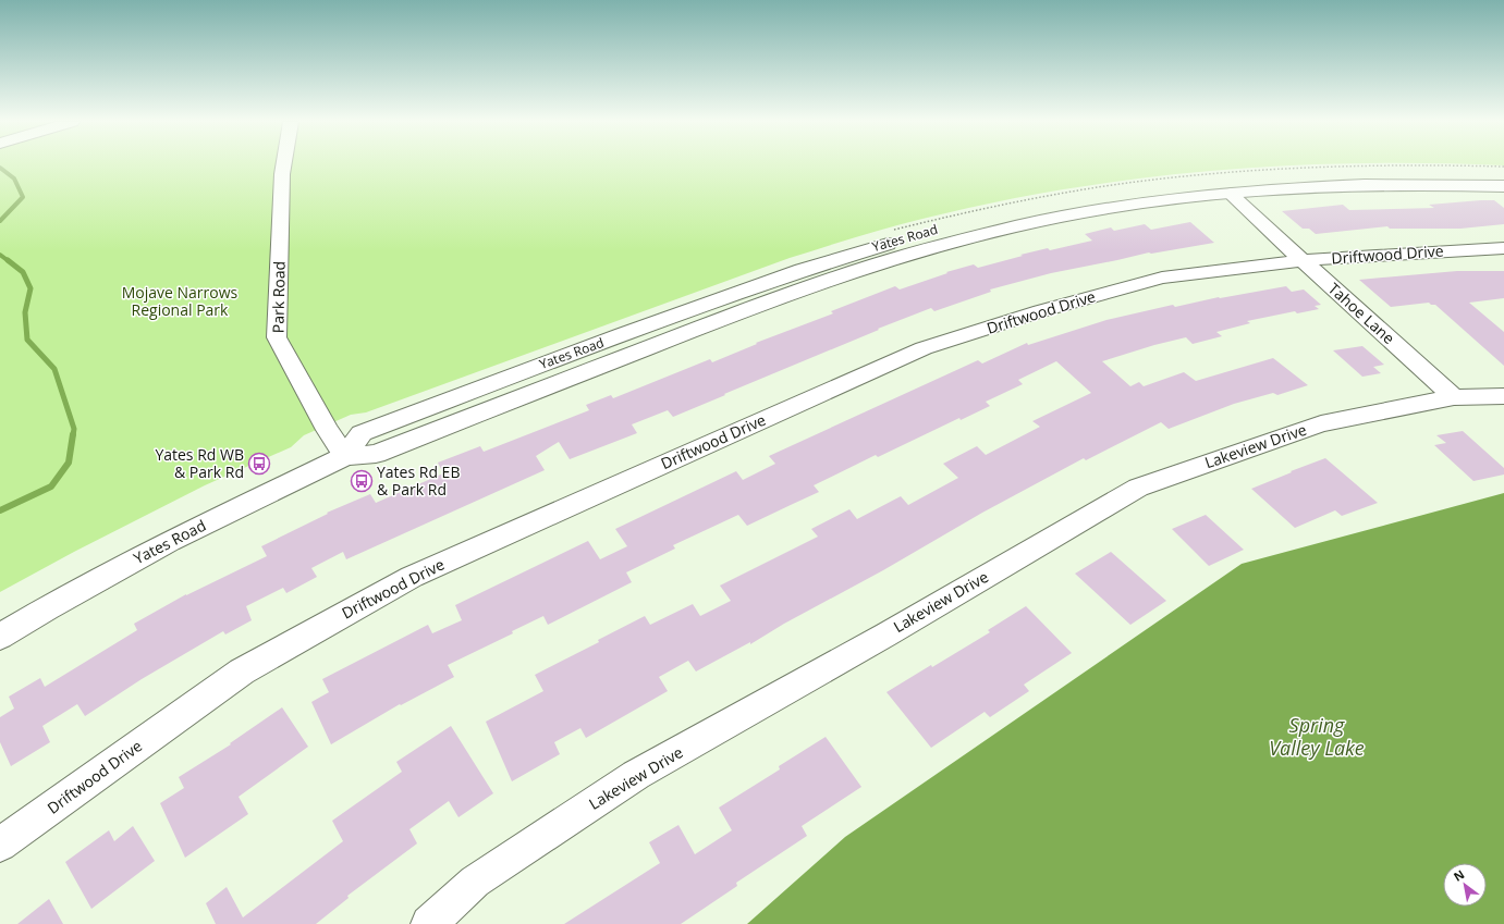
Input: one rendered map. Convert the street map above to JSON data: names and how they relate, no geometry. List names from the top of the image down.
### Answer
{
  "streets": {
    "street": [
      "Yates Road",
      "Driftwood Drive",
      "Park Road",
      "Tahoe Lane",
      "Lakeview Drive"
    ]
  },
  "crossings": [
    ["Yates Road", "Park Road"],
    ["Yates Road", "Tahoe Lane"],
    ["Driftwood Drive", "Tahoe Lane"],
    ["Tahoe Lane", "Lakeview Drive"]
  ],
  "water": ["Spring Valley Lake"],
  "parks": ["Mojave Narrows Regional Park"],
  "places": {
    "bus stop": ["Yates Rd WB & Park Rd", "Yates Rd EB & Park Rd"]
  },
  "north": "top left"
}
